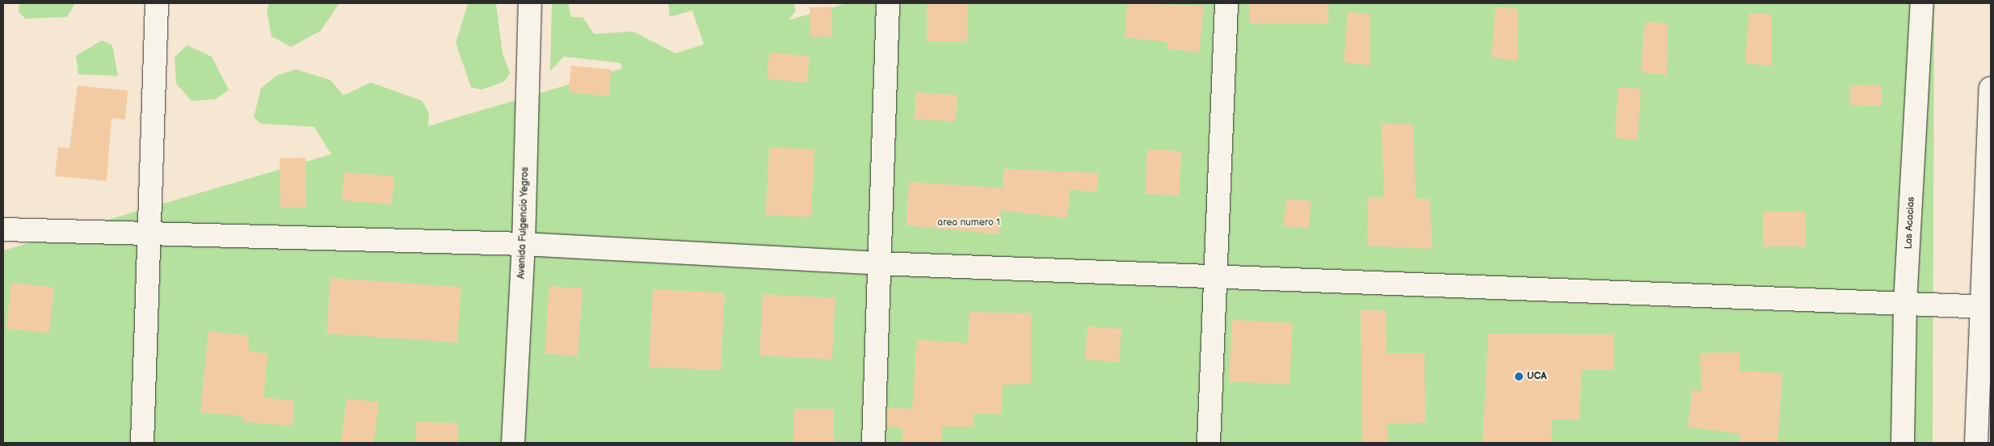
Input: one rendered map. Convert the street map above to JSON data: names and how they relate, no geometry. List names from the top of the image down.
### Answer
{
  "streets": {
    "street": ["Avenida Fulgencio Yegros", "Las Acacias"]
  },
  "parks": ["area numero 1"],
  "places": ["UCA"]
}
